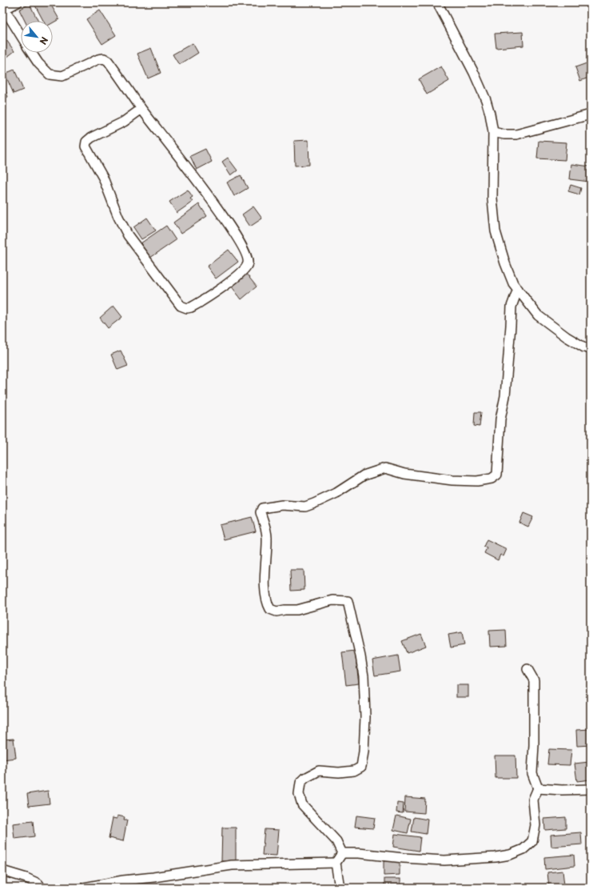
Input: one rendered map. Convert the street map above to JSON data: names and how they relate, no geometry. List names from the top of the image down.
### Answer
{
  "north": "bottom right"
}
